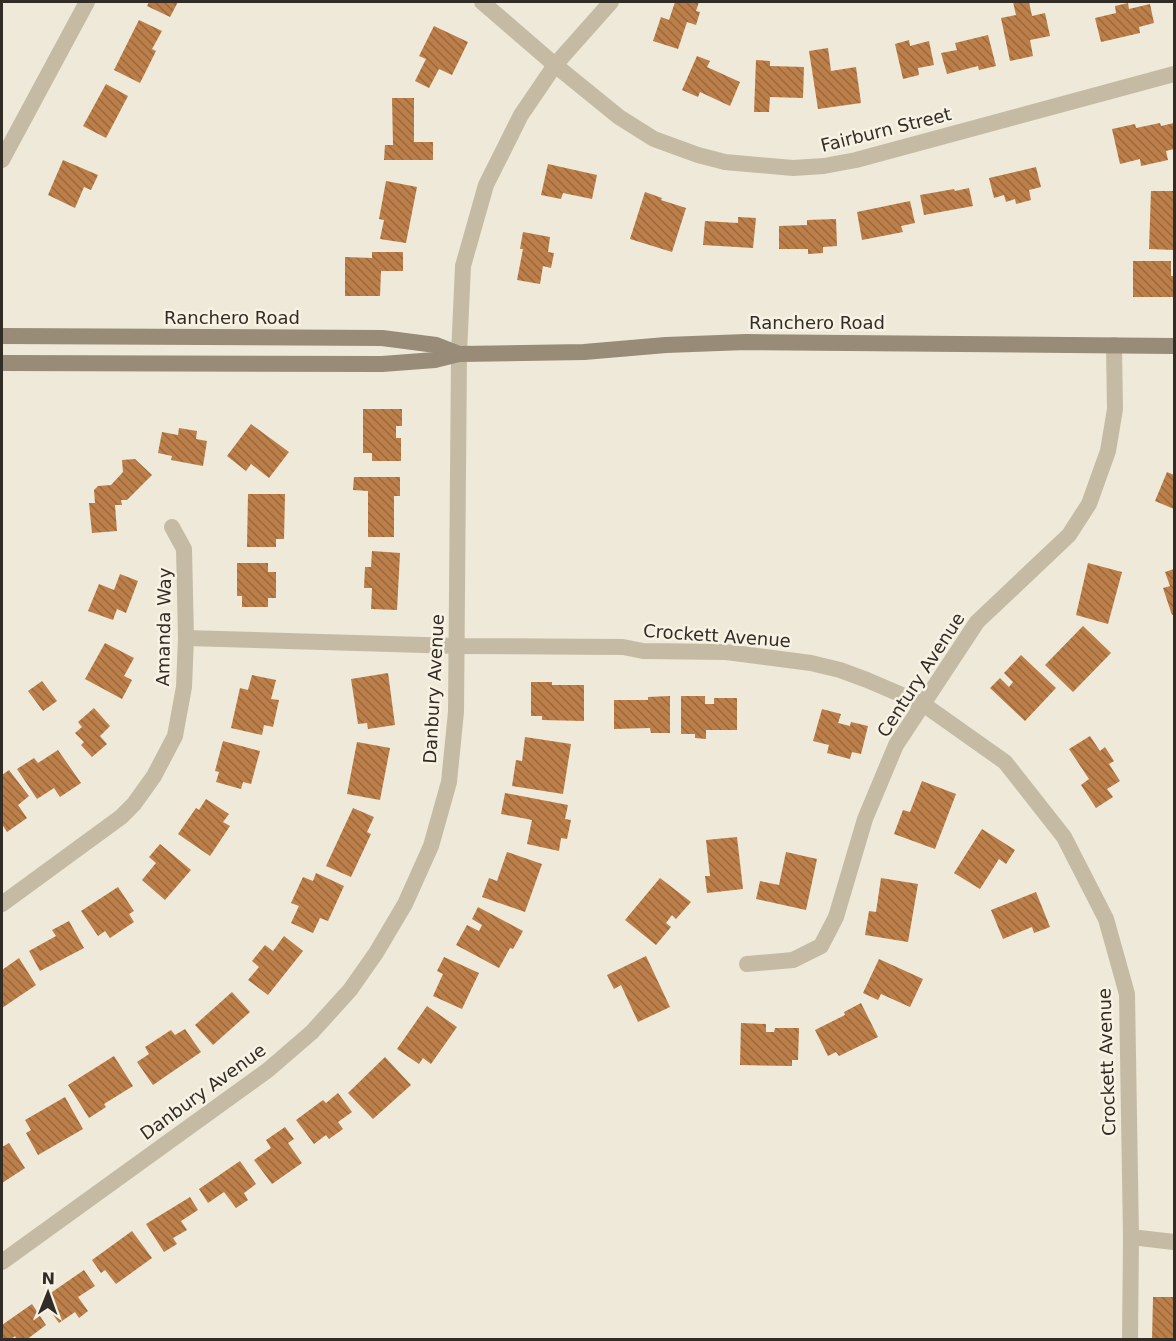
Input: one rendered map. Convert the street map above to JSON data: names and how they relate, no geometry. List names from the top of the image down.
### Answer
{
  "streets": {
    "main road": ["Ranchero Road"],
    "street": [
      "Fairburn Street",
      "Amanda Way",
      "Crockett Avenue",
      "Century Avenue",
      "Danbury Avenue"
    ]
  },
  "crossings": [
    ["Fairburn Street", "Danbury Avenue"],
    ["Ranchero Road", "Century Avenue"],
    ["Ranchero Road", "Danbury Avenue"],
    ["Amanda Way", "Crockett Avenue"],
    ["Crockett Avenue", "Century Avenue"],
    ["Crockett Avenue", "Danbury Avenue"]
  ],
  "north": "top"
}
